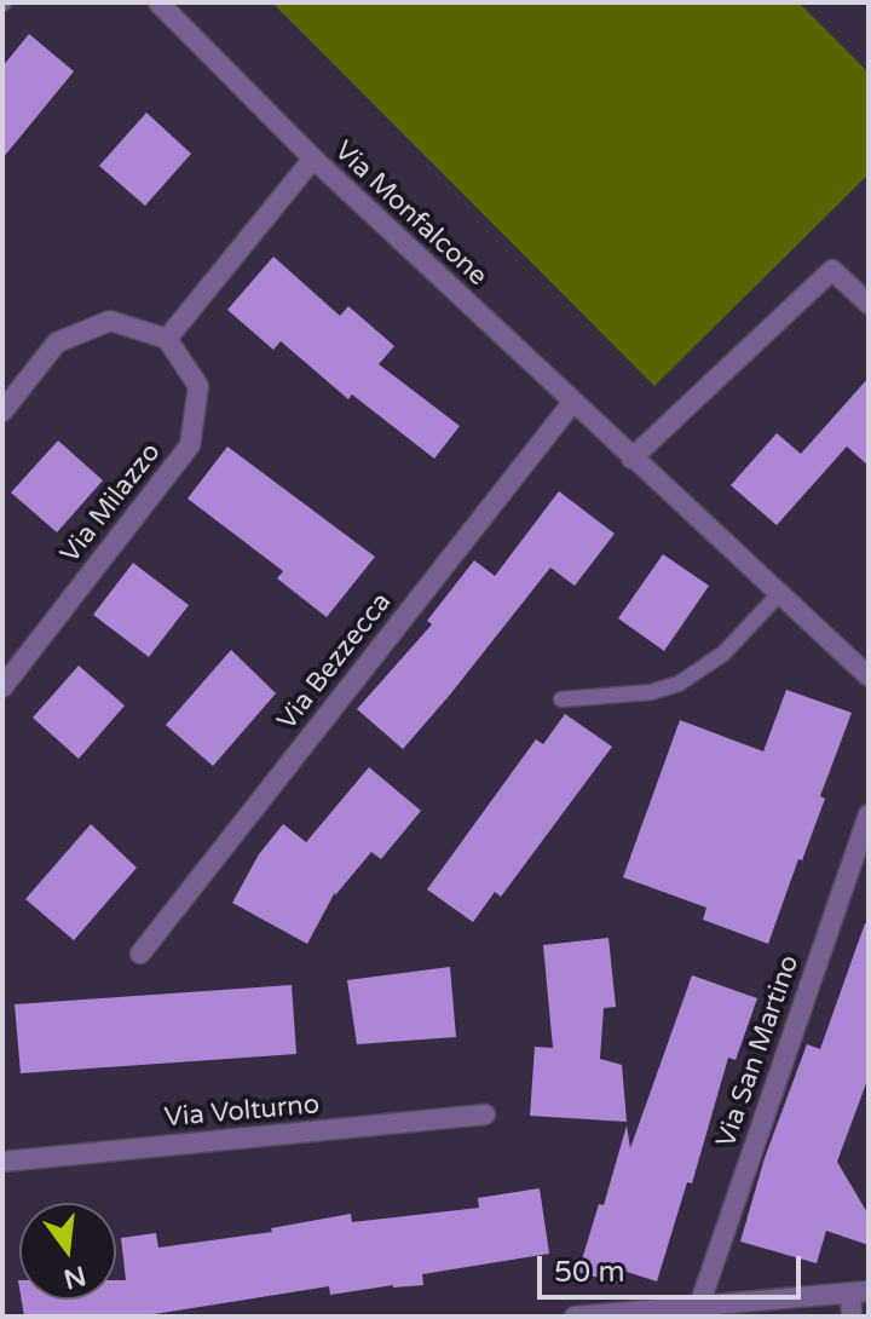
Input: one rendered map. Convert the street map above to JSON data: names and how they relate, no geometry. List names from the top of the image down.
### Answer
{
  "streets": {
    "street": [
      "Via Monfalcone",
      "Via Milazzo",
      "Via Bezzecca",
      "Via San Martino",
      "Via Volturno"
    ]
  },
  "crossings": [
    ["Via Monfalcone", "Via Bezzecca"]
  ],
  "scale_bar": "50 m",
  "north": "bottom"
}
